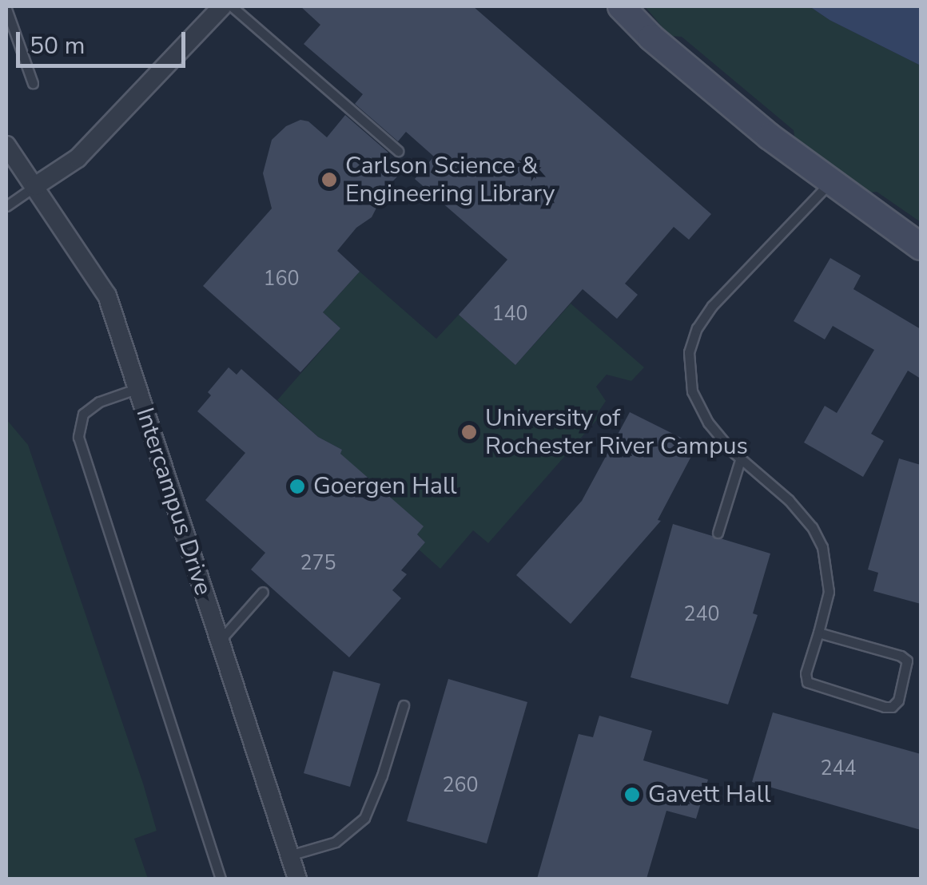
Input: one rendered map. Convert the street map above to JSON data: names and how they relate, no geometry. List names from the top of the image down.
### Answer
{
  "streets": {
    "street": ["Intercampus Drive"]
  },
  "places": [
    "Carlson Science & Engineering Library",
    "University of Rochester River Campus",
    "Goergen Hall",
    "Gavett Hall"
  ],
  "house_numbers": [
    "160",
    "140",
    "275",
    "240",
    "244",
    "260"
  ],
  "scale_bar": "50 m"
}
